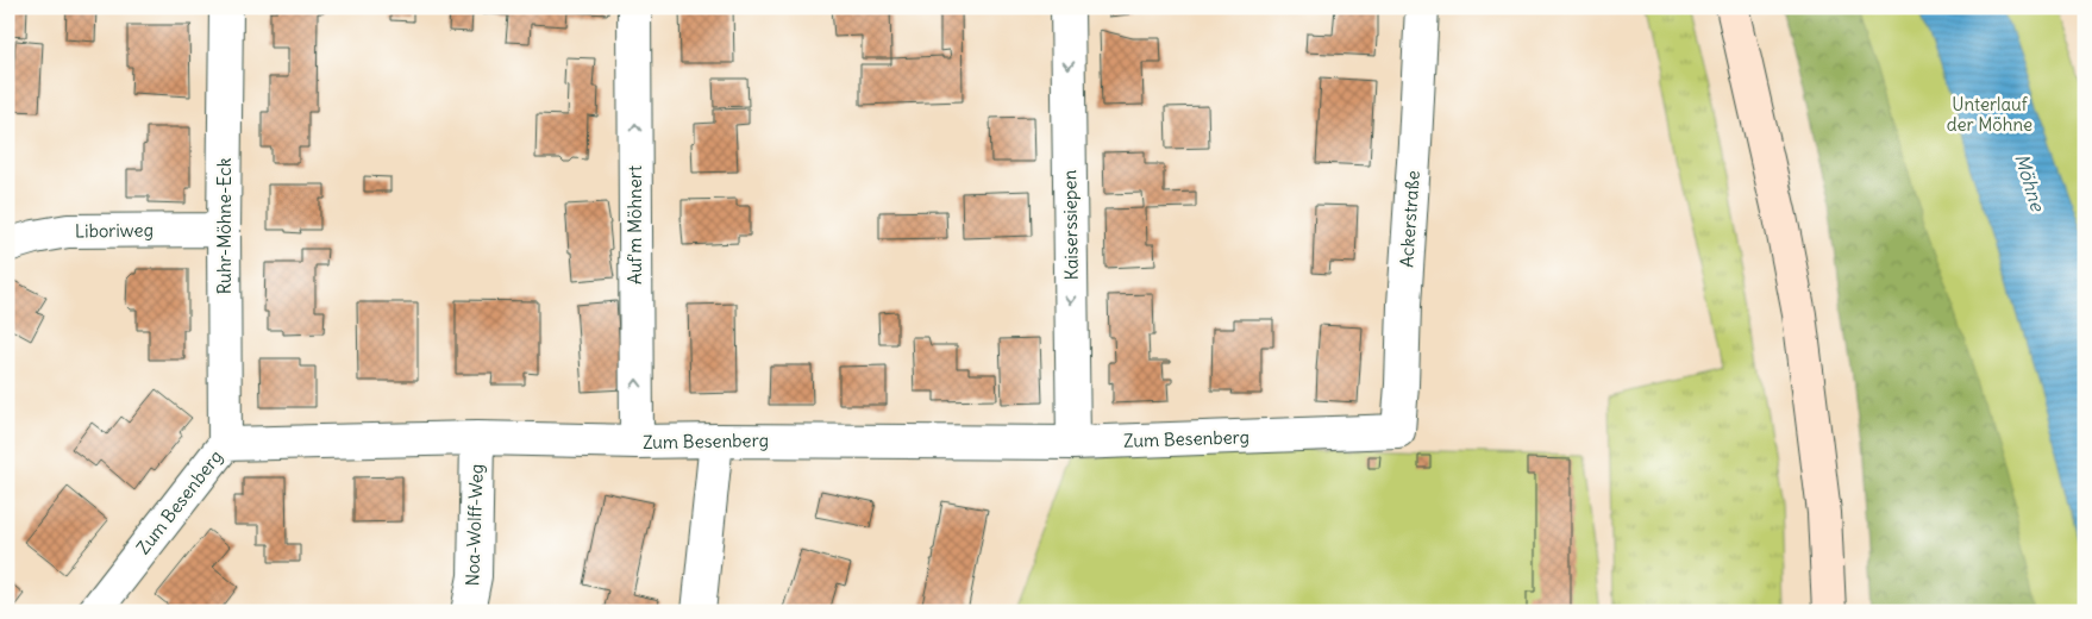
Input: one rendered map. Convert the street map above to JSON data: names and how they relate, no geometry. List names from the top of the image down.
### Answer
{
  "streets": {
    "street": [
      "Ackerstraße",
      "Auf'm Möhnert",
      "Kaiserssiepen",
      "Ruhr-Möhne-Eck",
      "Liboriweg",
      "Zum Besenberg",
      "Noa-Wolff-Weg"
    ]
  },
  "crossings": [
    ["Ackerstraße", "Zum Besenberg"],
    ["Auf'm Möhnert", "Zum Besenberg"],
    ["Kaiserssiepen", "Zum Besenberg"],
    ["Ruhr-Möhne-Eck", "Liboriweg"],
    ["Ruhr-Möhne-Eck", "Zum Besenberg"],
    ["Zum Besenberg", "Noa-Wolff-Weg"]
  ],
  "one_way": ["Auf'm Möhnert", "Kaiserssiepen"],
  "water": ["Möhne"],
  "parks": ["Unterlauf der Möhne"]
}
